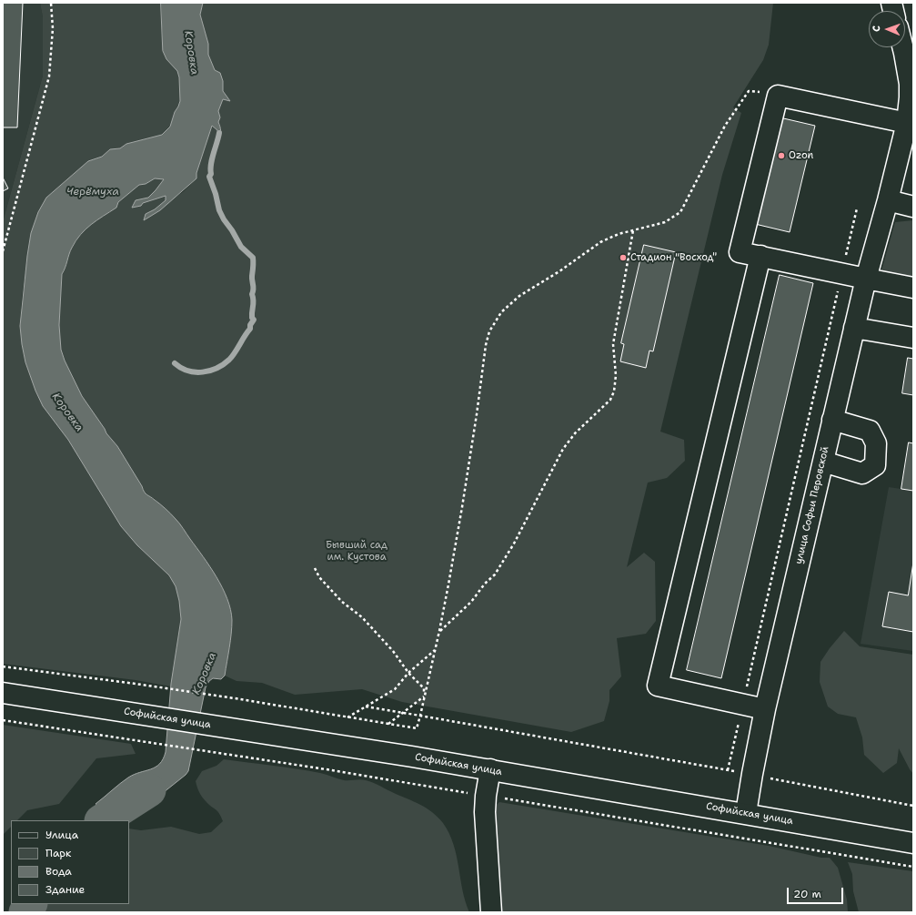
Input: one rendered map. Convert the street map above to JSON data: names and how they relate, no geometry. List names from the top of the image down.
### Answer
{
  "streets": {
    "main road": ["улица Софьи Перовской", "Софийская улица"]
  },
  "crossings": [
    ["улица Софьи Перовской", "Софийская улица"]
  ],
  "water": ["Коровка", "Черёмуха"],
  "parks": ["Бывший сад им. Кустова"],
  "places": ["Ozon", "Стадион \"Восход\""],
  "legend": [
    "Улица",
    "Парк",
    "Вода",
    "Здание"
  ],
  "scale_bar": "20 m",
  "north": "left"
}
